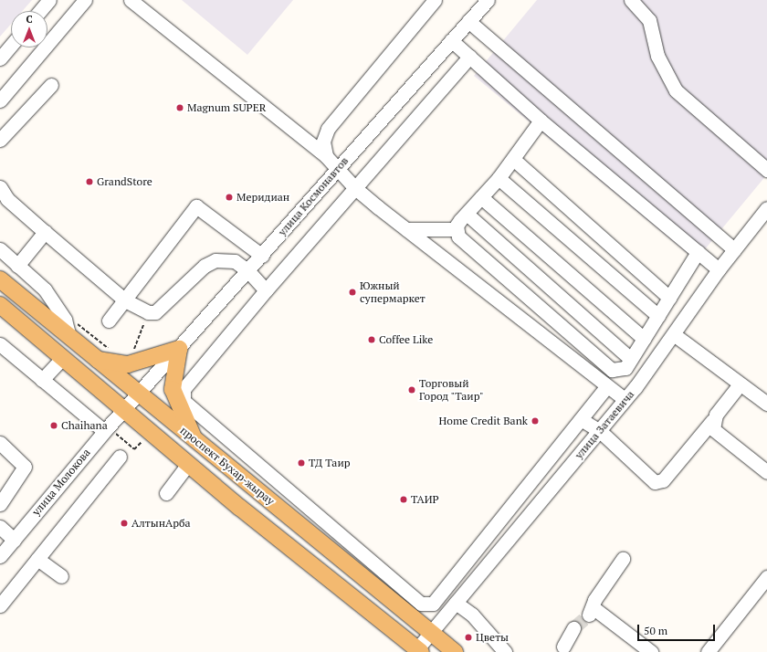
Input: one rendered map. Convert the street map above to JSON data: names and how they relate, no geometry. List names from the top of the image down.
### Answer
{
  "streets": {
    "main road": ["проспект Бухар-жырау"],
    "street": ["улица Космонавтов", "улица Затаевича", "улица Молокова"]
  },
  "crossings": [
    ["улица Космонавтов", "проспект Бухар-жырау"],
    ["улица Космонавтов", "улица Молокова"],
    ["улица Затаевича", "проспект Бухар-жырау"]
  ],
  "places": [
    "Magnum SUPER",
    "GrandStore",
    "Меридиан",
    "Южный супермаркет",
    "Coffee Like",
    "Торговый Город \"Таир\"",
    "Home Credit Bank",
    "Chaihana",
    "ТД Таир",
    "ТАИР",
    "АлтынАрба",
    "Цветы"
  ],
  "scale_bar": "50 m",
  "north": "top"
}
